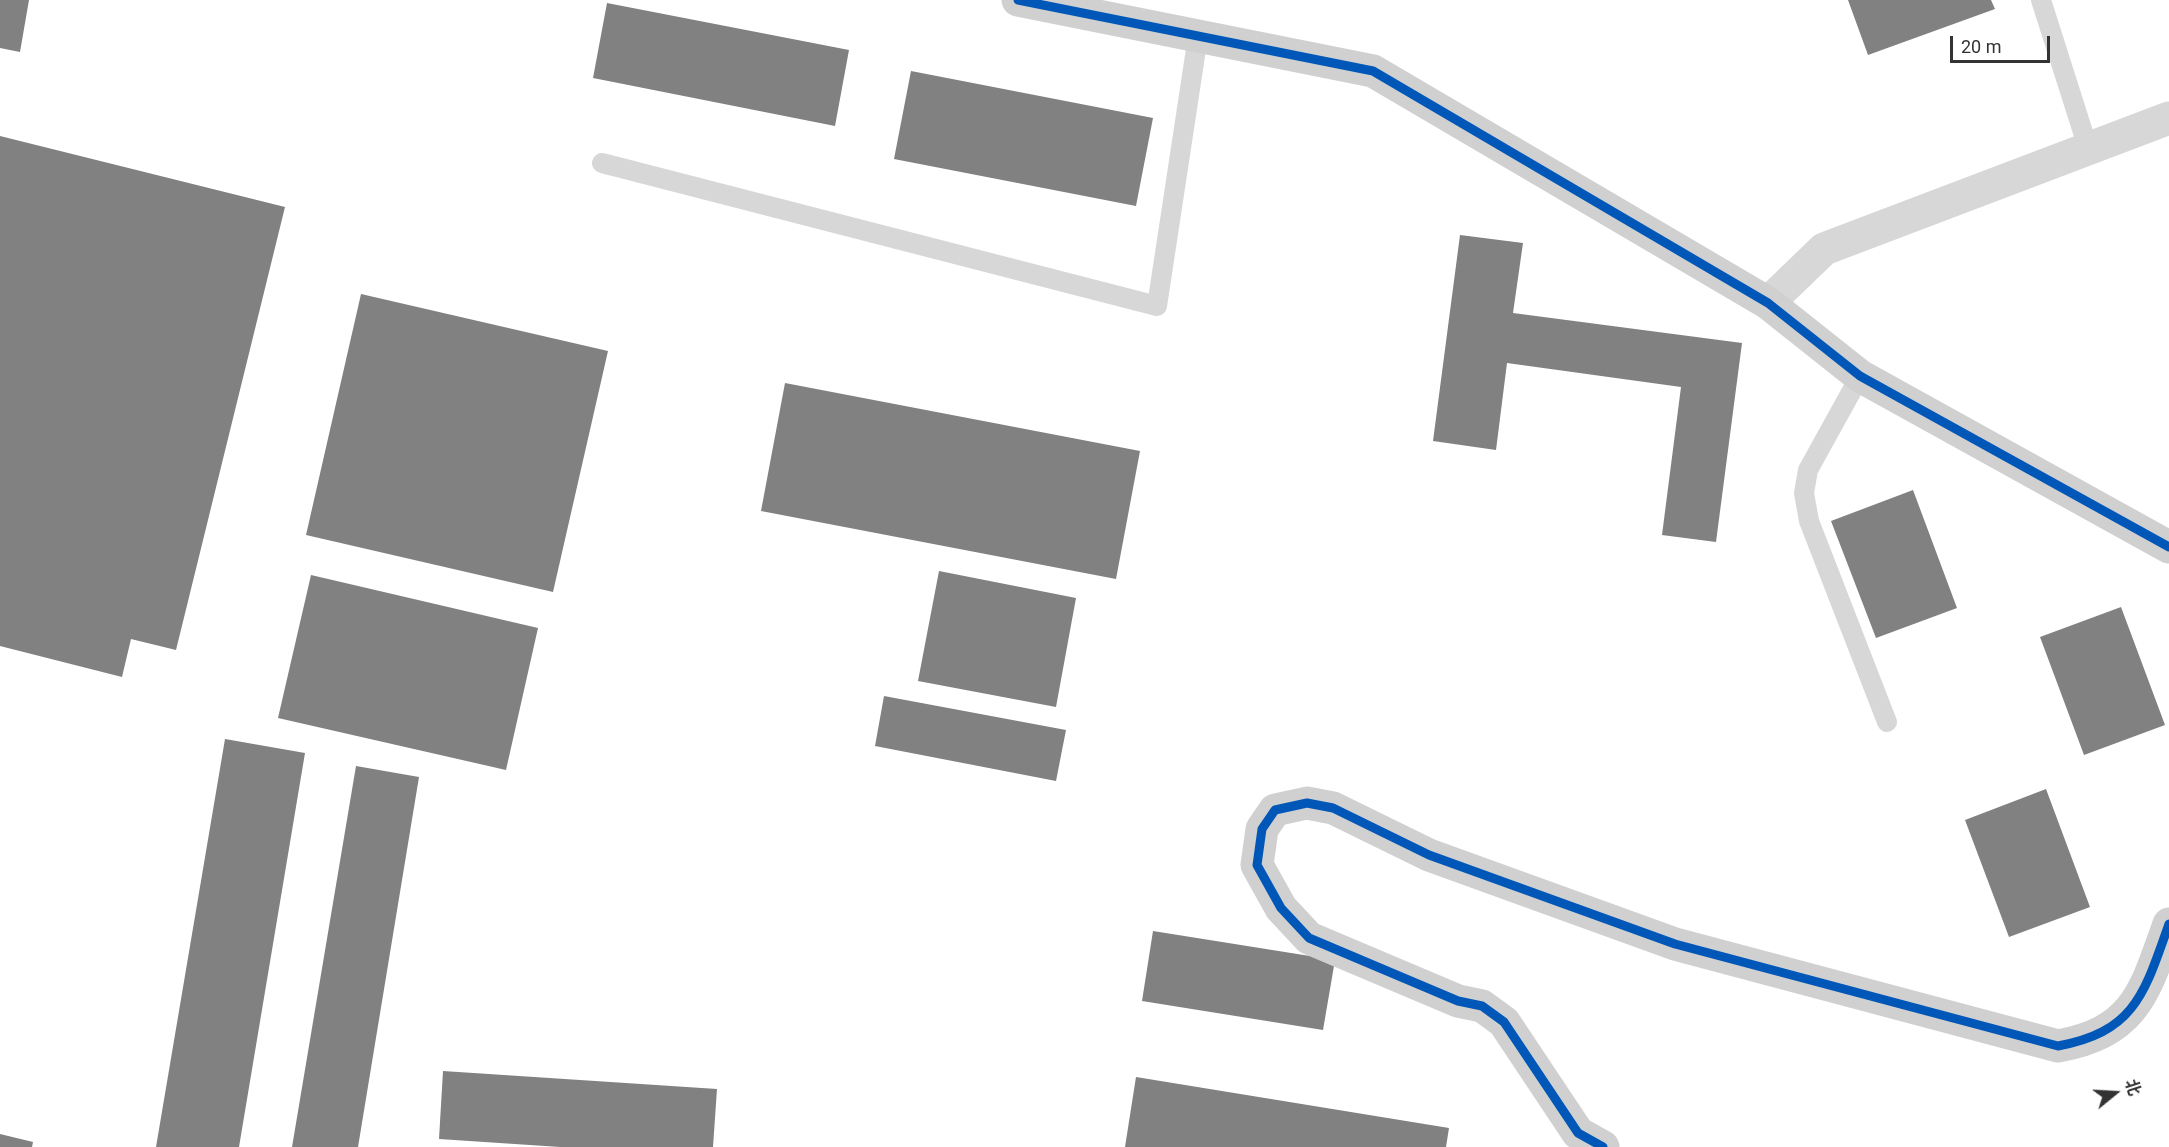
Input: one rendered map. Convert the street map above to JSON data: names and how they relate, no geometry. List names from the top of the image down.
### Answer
{
  "scale_bar": "20 m",
  "north": "right"
}
